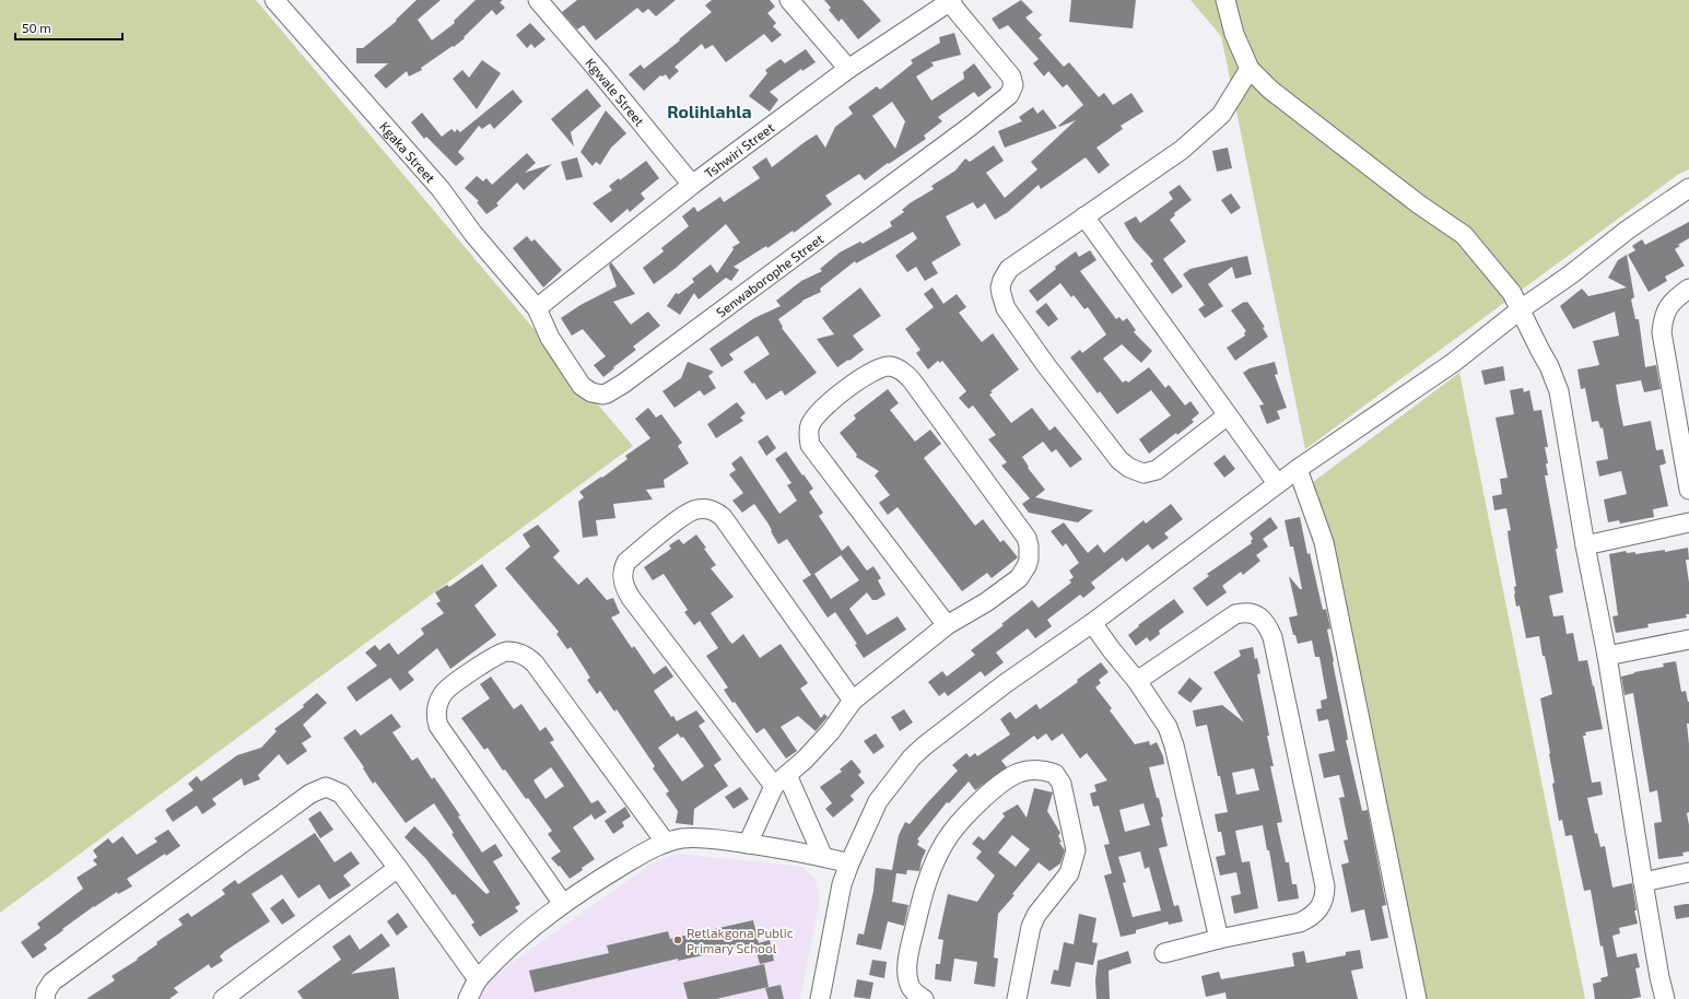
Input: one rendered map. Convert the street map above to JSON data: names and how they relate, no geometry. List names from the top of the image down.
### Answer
{
  "streets": {
    "street": [
      "Kgwale Street",
      "Tshwiri Street",
      "Kgaka Street",
      "Senwaborophe Street"
    ]
  },
  "crossings": [
    ["Kgwale Street", "Tshwiri Street"],
    ["Tshwiri Street", "Kgaka Street"],
    ["Tshwiri Street", "Senwaborophe Street"],
    ["Kgaka Street", "Senwaborophe Street"]
  ],
  "districts": ["Rolihlahla"],
  "places": ["Retlakgona Public Primary School"],
  "scale_bar": "50 m"
}
